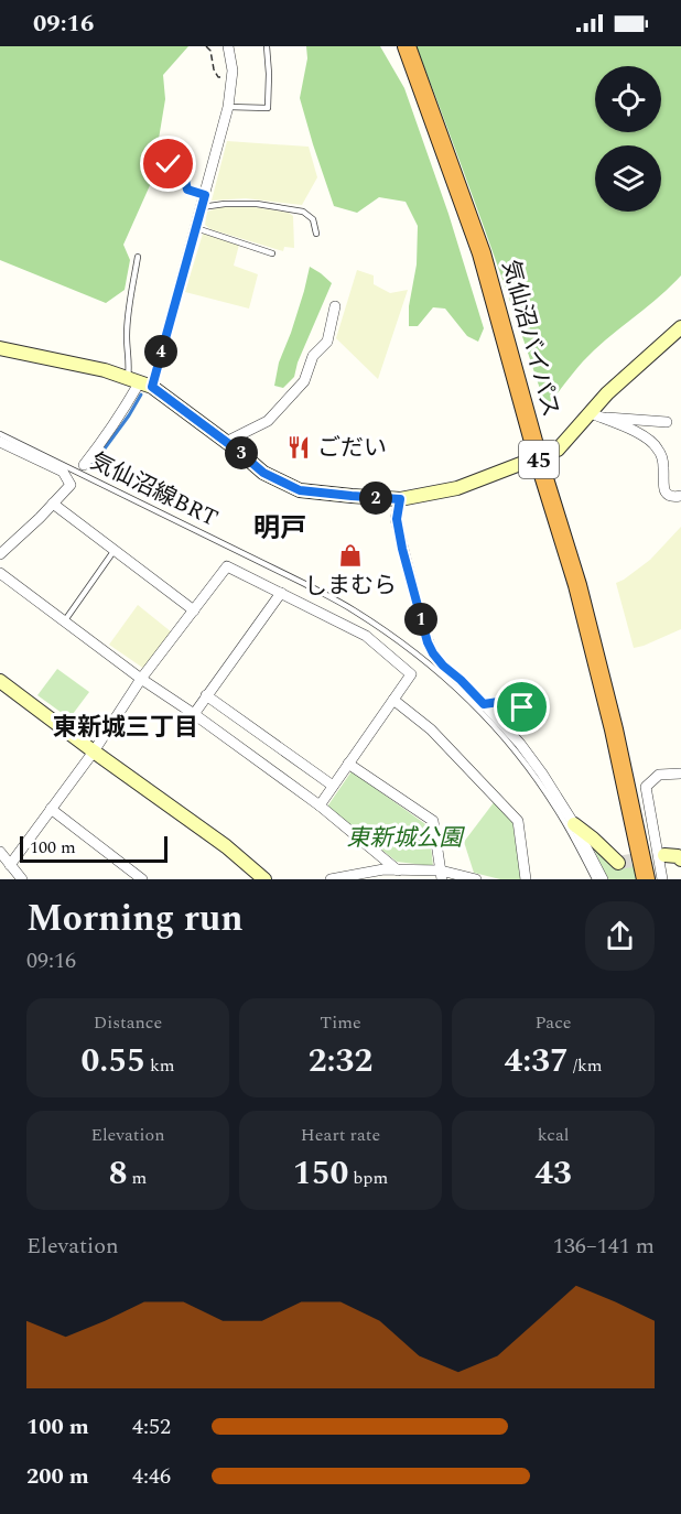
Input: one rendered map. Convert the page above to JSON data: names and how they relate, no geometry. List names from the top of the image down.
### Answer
{
  "streets": {
    "highway": ["気仙沼バイパス", "45"],
    "lane": ["気仙沼線BRT"]
  },
  "districts": ["明戸", "東新城三丁目"],
  "parks": ["東新城公園"],
  "places": {
    "restaurant": ["ごだい"],
    "shop": ["しまむら"]
  },
  "scale_bar": "100 m",
  "page": {
    "status": "09:16",
    "pins": [
      "4",
      "3",
      "2",
      "1"
    ],
    "scale": "100 m",
    "heading": ["Morning run", "09:16"],
    "stats": [
      ["Distance", "0.55 km"],
      ["Time", "2:32"],
      ["Pace", "4:37 /km"],
      ["Elevation", "8 m"],
      ["Heart rate", "150 bpm"],
      ["kcal", "43"]
    ],
    "chart": ["Elevation", "136–141 m"],
    "list": [
      {
        "name": "100 m",
        "note": "4:52"
      },
      {
        "name": "200 m",
        "note": "4:46"
      }
    ]
  }
}
